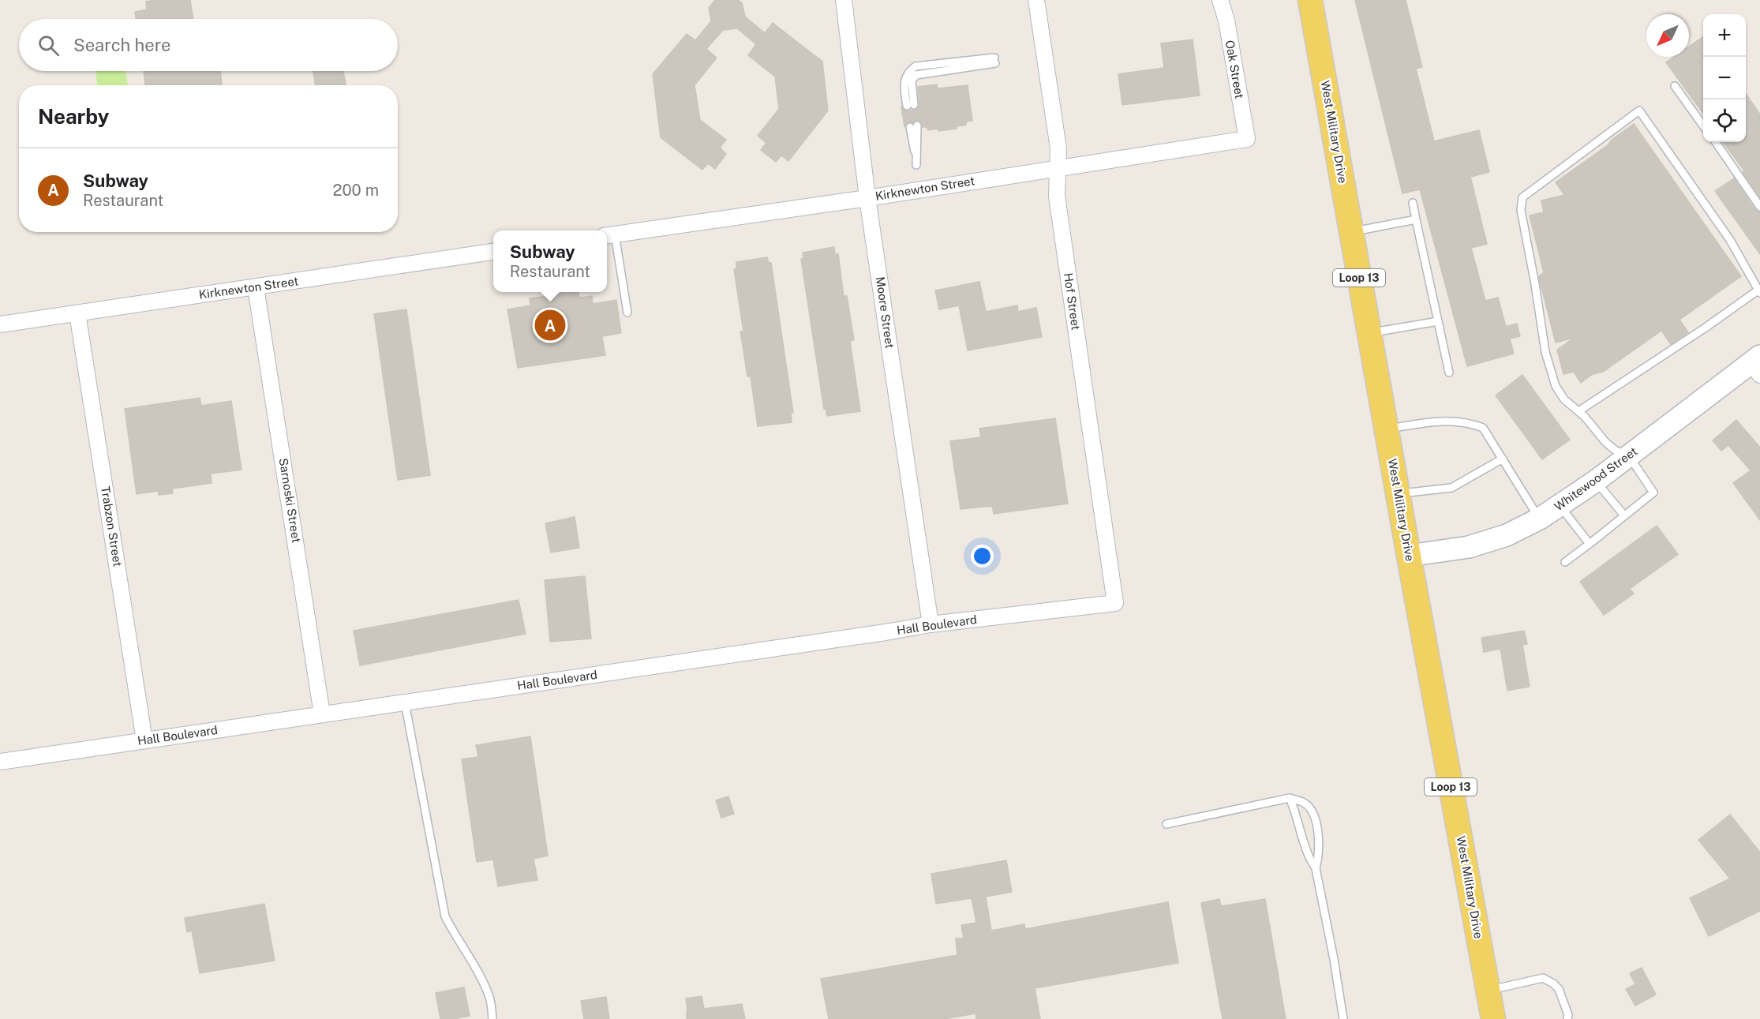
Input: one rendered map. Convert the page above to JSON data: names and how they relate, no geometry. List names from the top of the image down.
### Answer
{
  "streets": {
    "main road": ["West Military Drive", "Loop 13"],
    "street": [
      "Oak Street",
      "Kirknewton Street",
      "Hof Street",
      "Moore Street",
      "Whitewood Street",
      "Sarnoski Street",
      "Trabzon Street",
      "Hall Boulevard"
    ]
  },
  "crossings": [
    ["Oak Street", "Kirknewton Street"],
    ["West Military Drive", "Whitewood Street"],
    ["Kirknewton Street", "Hof Street"],
    ["Kirknewton Street", "Moore Street"],
    ["Kirknewton Street", "Sarnoski Street"],
    ["Kirknewton Street", "Trabzon Street"],
    ["Hof Street", "Hall Boulevard"],
    ["Moore Street", "Hall Boulevard"],
    ["Sarnoski Street", "Hall Boulevard"],
    ["Trabzon Street", "Hall Boulevard"]
  ],
  "north": "bottom left",
  "page": {
    "map_buttons": ["+", "−"],
    "search": "Search here",
    "heading": "Nearby",
    "list": [
      {
        "mark": "A",
        "name": "Subway",
        "note": "Restaurant",
        "value": "200 m"
      }
    ],
    "popup": ["Subway", "Restaurant"],
    "pins": "A"
  }
}
